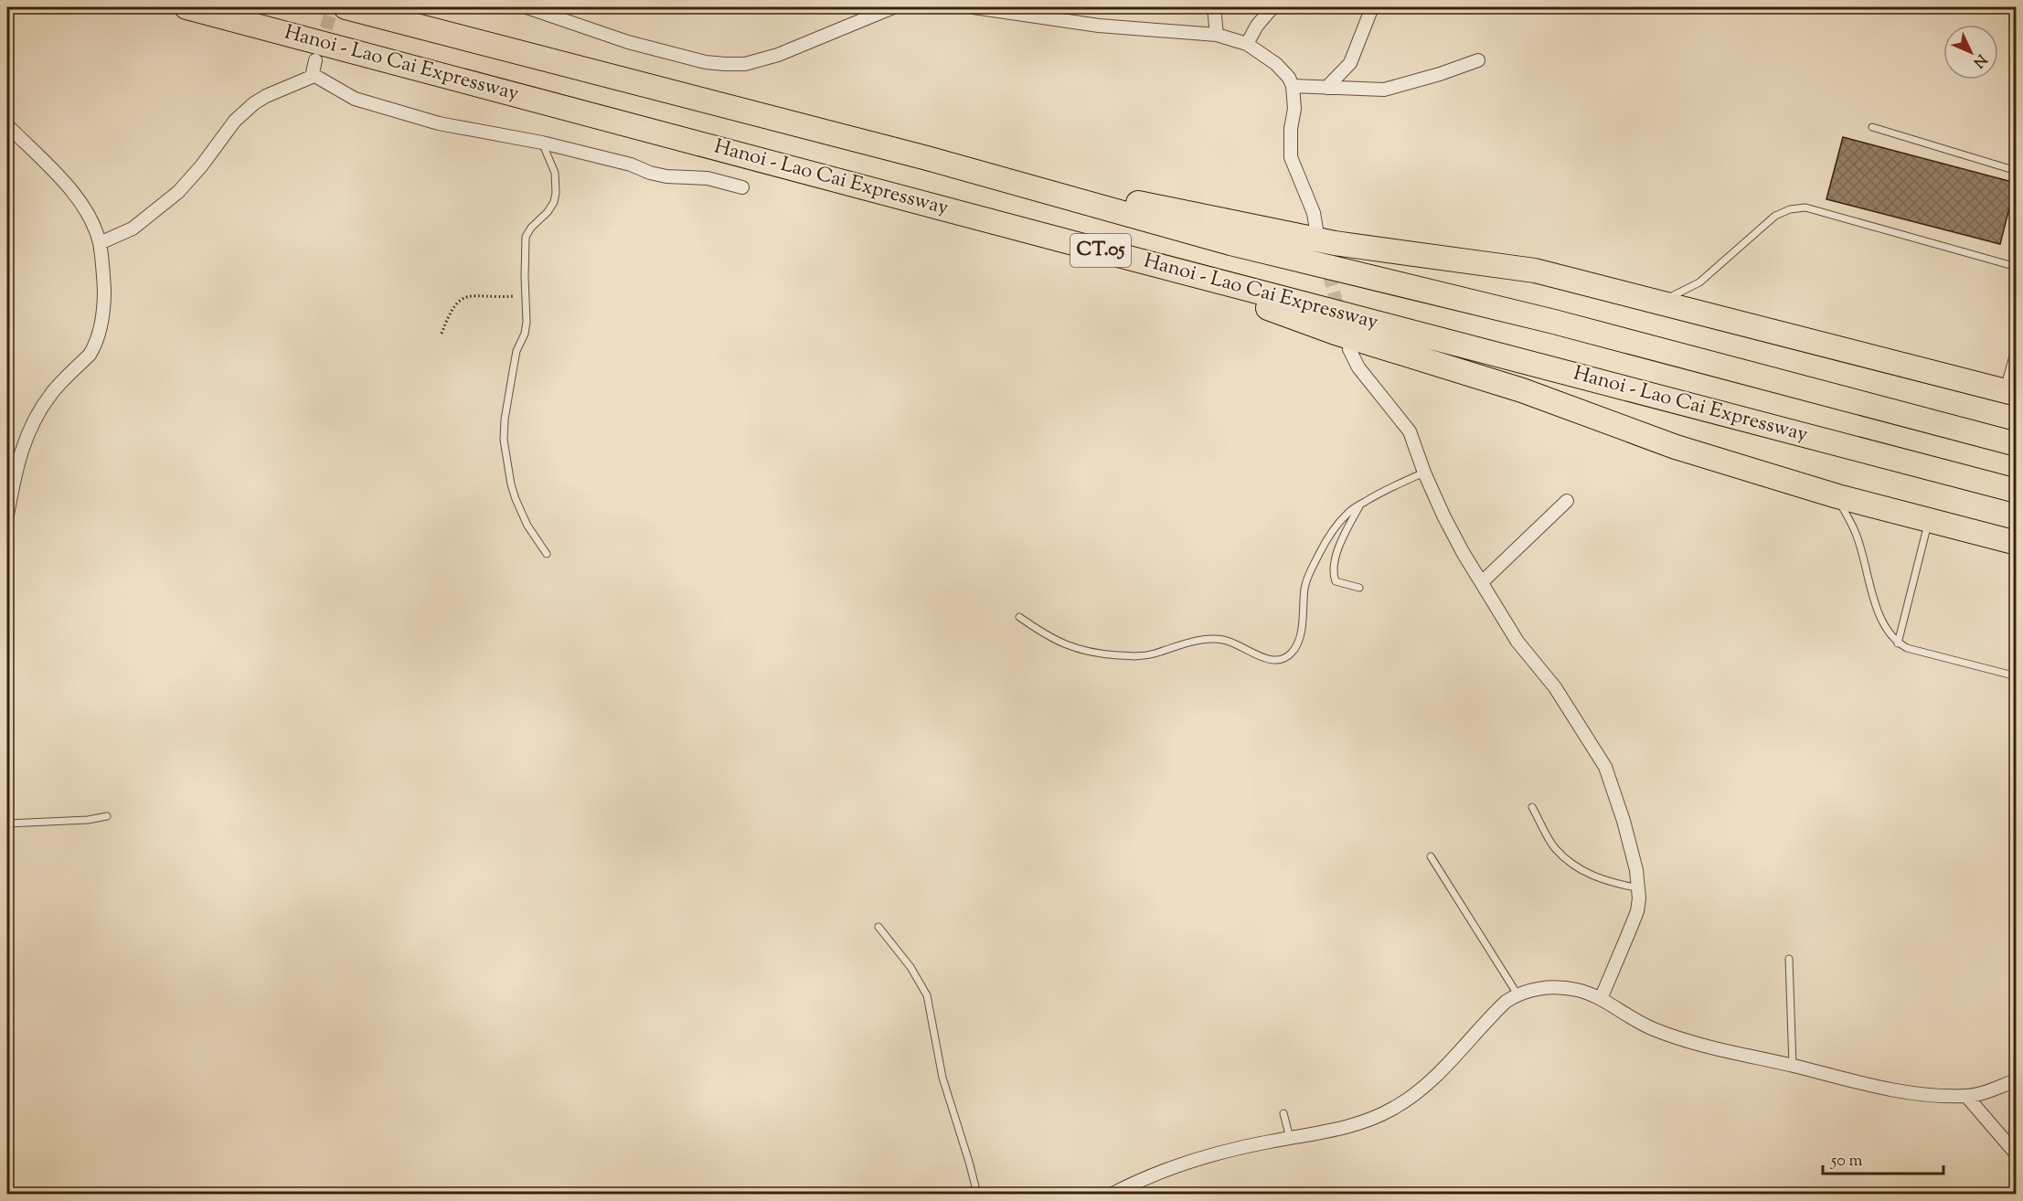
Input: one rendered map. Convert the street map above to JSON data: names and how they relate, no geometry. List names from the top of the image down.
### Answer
{
  "streets": {
    "highway": ["Hanoi - Lao Cai Expressway", "CT.05"]
  },
  "scale_bar": "50 m",
  "north": "bottom right"
}
